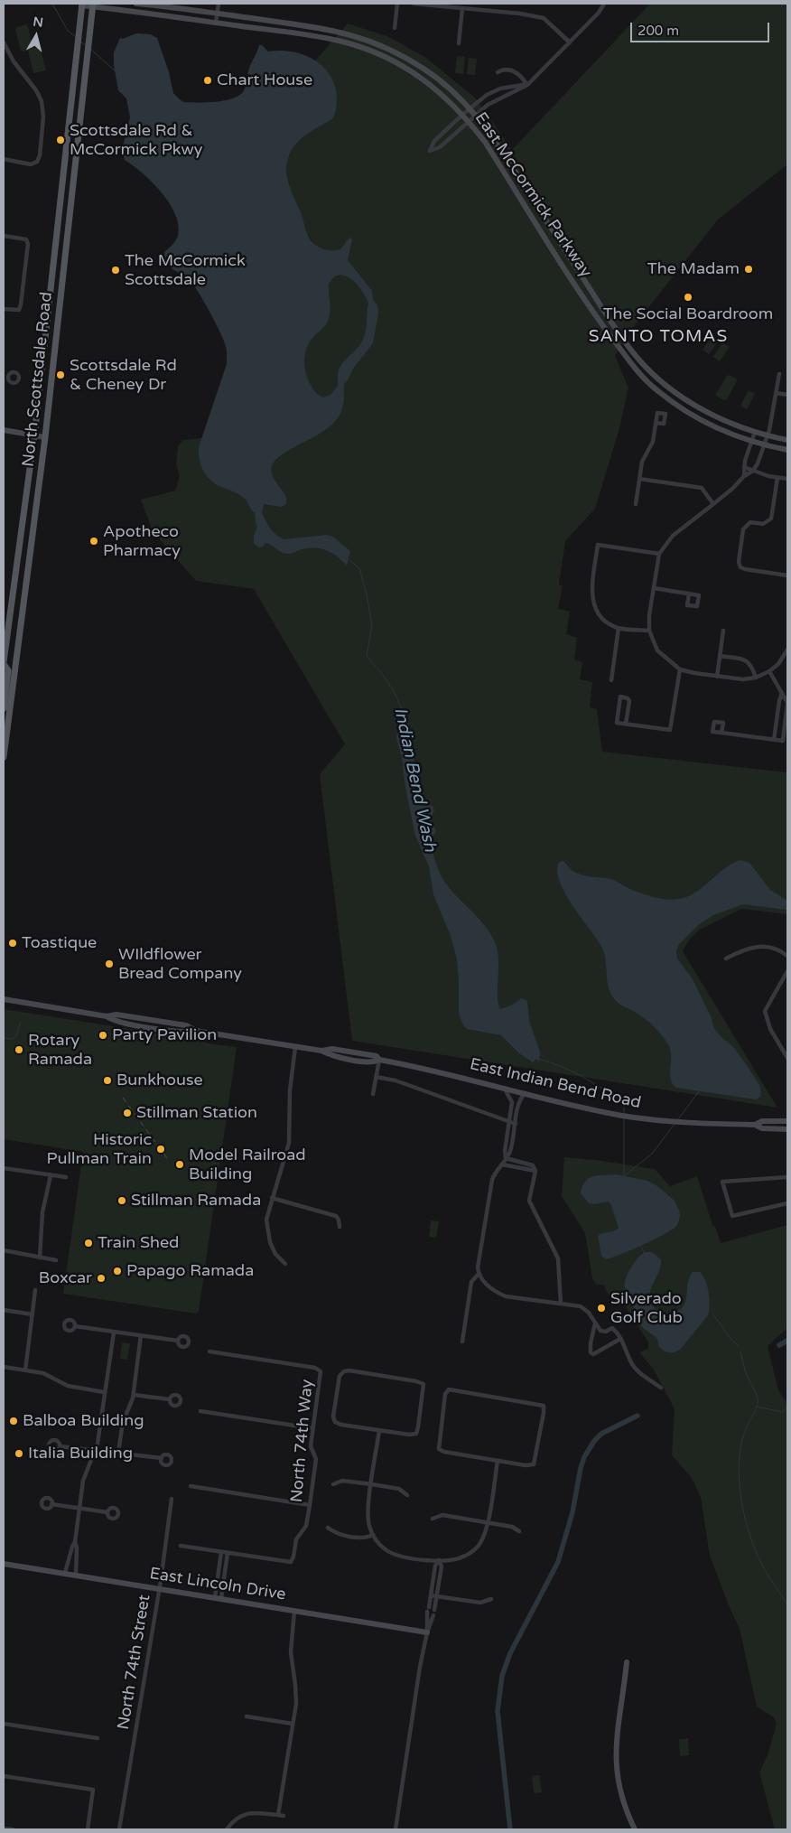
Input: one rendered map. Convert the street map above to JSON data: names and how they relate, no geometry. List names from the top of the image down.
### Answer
{
  "streets": {
    "main road": [
      "East McCormick Parkway",
      "North Scottsdale Road",
      "East Indian Bend Road",
      "East Lincoln Drive"
    ],
    "street": ["North 74th Way", "North 74th Street"]
  },
  "crossings": [
    ["East McCormick Parkway", "North Scottsdale Road"],
    ["East Lincoln Drive", "North 74th Street"]
  ],
  "districts": ["SANTO TOMAS"],
  "water": ["Indian Bend Wash"],
  "places": [
    "Chart House",
    "Scottsdale Rd & McCormick Pkwy",
    "The Madam",
    "The McCormick Scottsdale",
    "The Social Boardroom",
    "Scottsdale Rd & Cheney Dr",
    "Apotheco Pharmacy",
    "Toastique",
    "WIldflower Bread Company",
    "Party Pavilion",
    "Rotary Ramada",
    "Bunkhouse",
    "Stillman Station",
    "Historic Pullman Train",
    "Model Railroad Building",
    "Stillman Ramada",
    "Train Shed",
    "Papago Ramada",
    "Boxcar",
    "Silverado Golf Club",
    "Balboa Building",
    "Italia Building"
  ],
  "scale_bar": "200 m",
  "north": "top"
}
